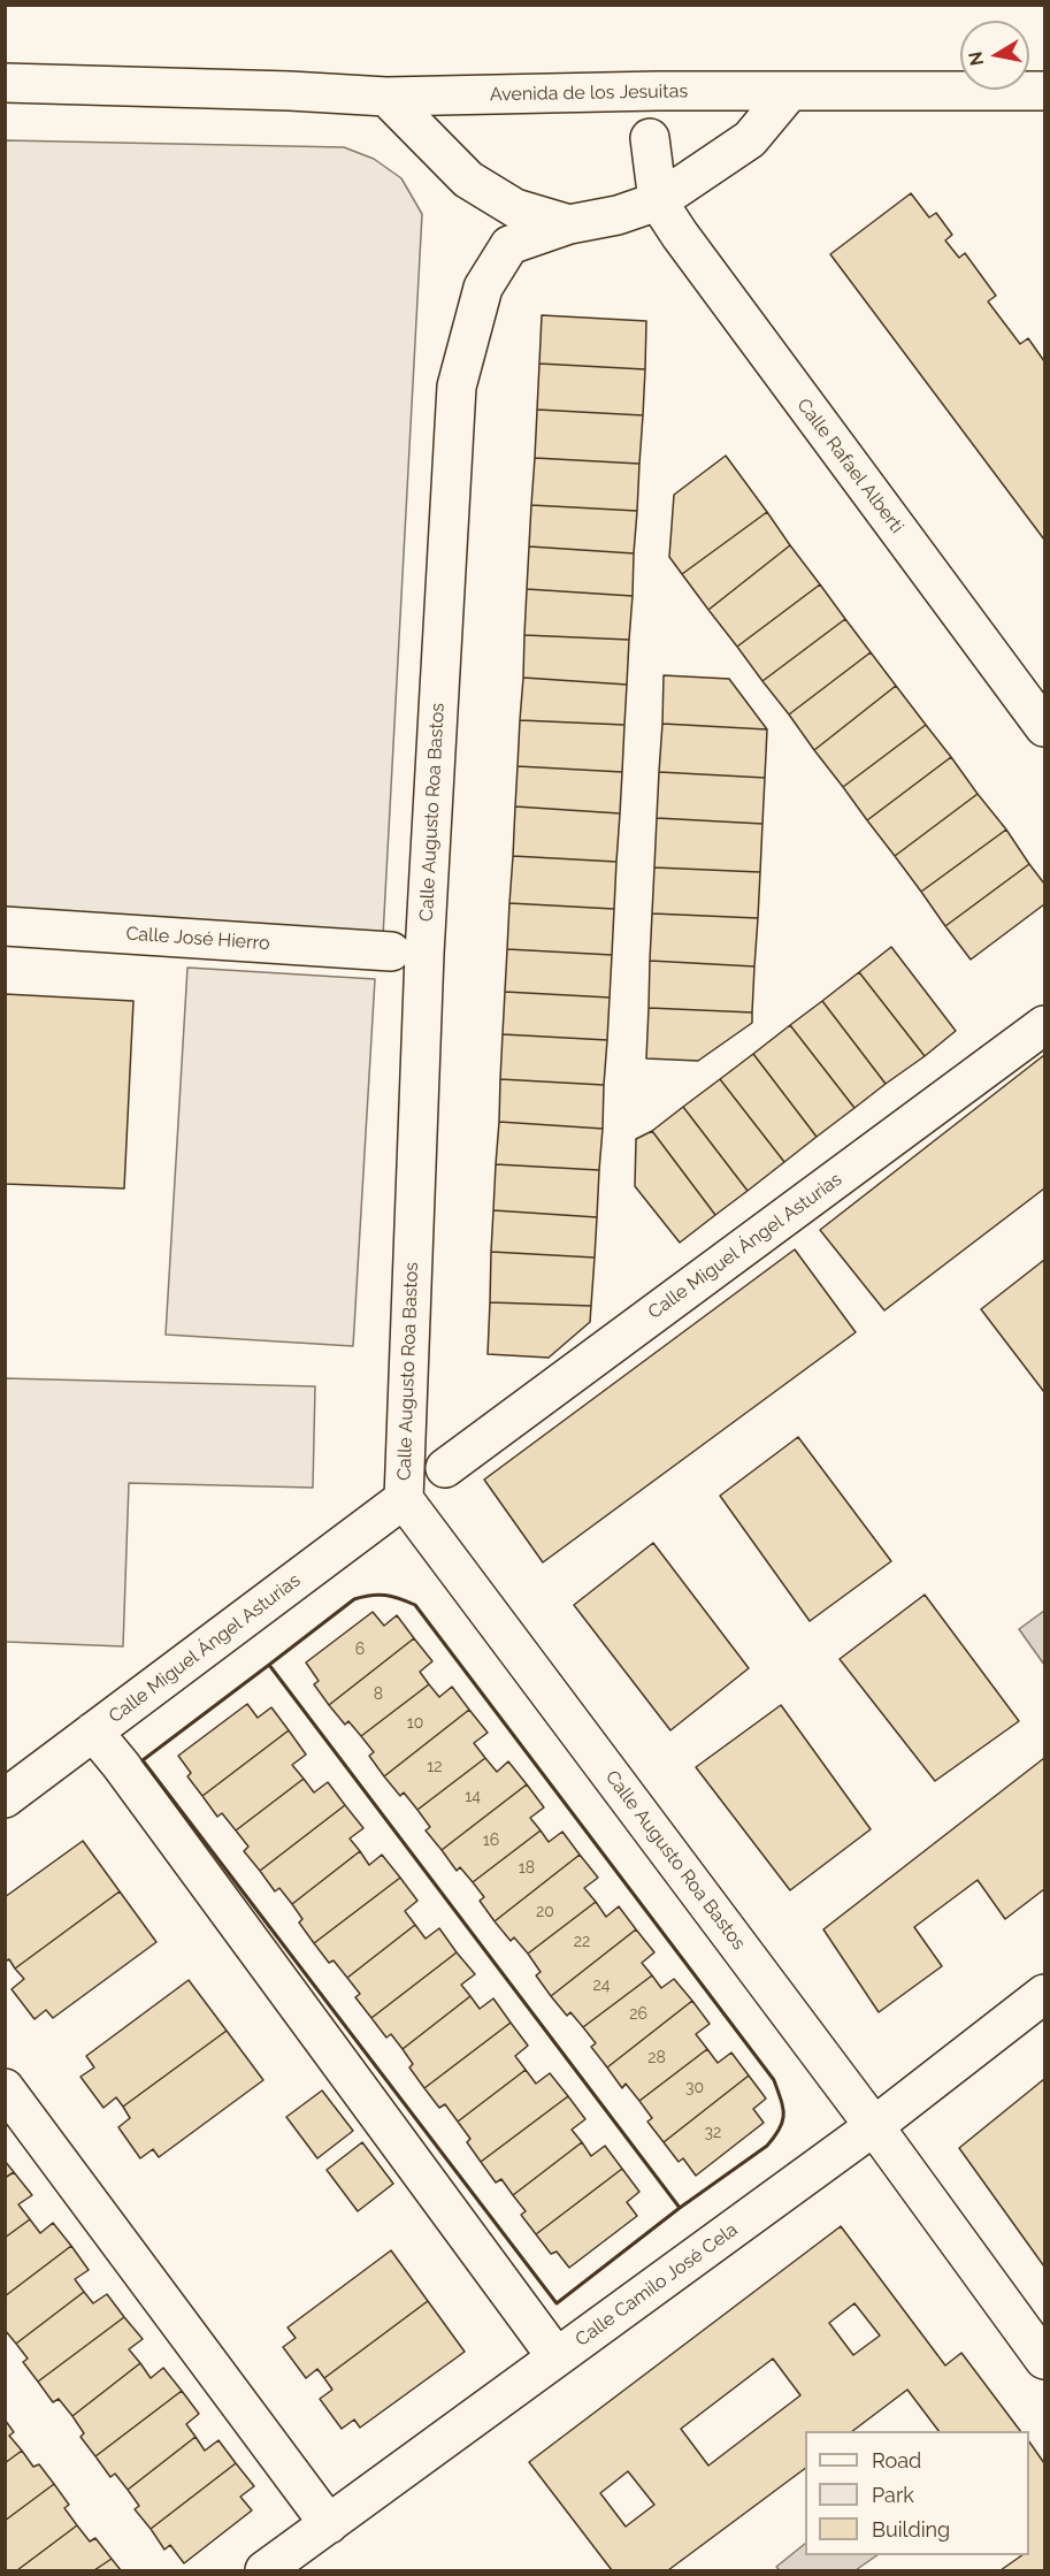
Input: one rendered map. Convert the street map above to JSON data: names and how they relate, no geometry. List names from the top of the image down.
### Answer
{
  "streets": {
    "street": [
      "Avenida de los Jesuitas",
      "Calle Rafael Alberti",
      "Calle Augusto Roa Bastos",
      "Calle José Hierro",
      "Calle Miguel Ángel Asturias",
      "Calle Camilo José Cela"
    ]
  },
  "crossings": [
    ["Calle Augusto Roa Bastos", "Calle Miguel Ángel Asturias"],
    ["Calle Augusto Roa Bastos", "Calle Camilo José Cela"]
  ],
  "house_numbers": [
    "6",
    "8",
    "10",
    "12",
    "14",
    "16",
    "18",
    "20",
    "22",
    "24",
    "26",
    "28",
    "30",
    "32"
  ],
  "legend": ["Road", "Park", "Building"],
  "north": "left"
}
